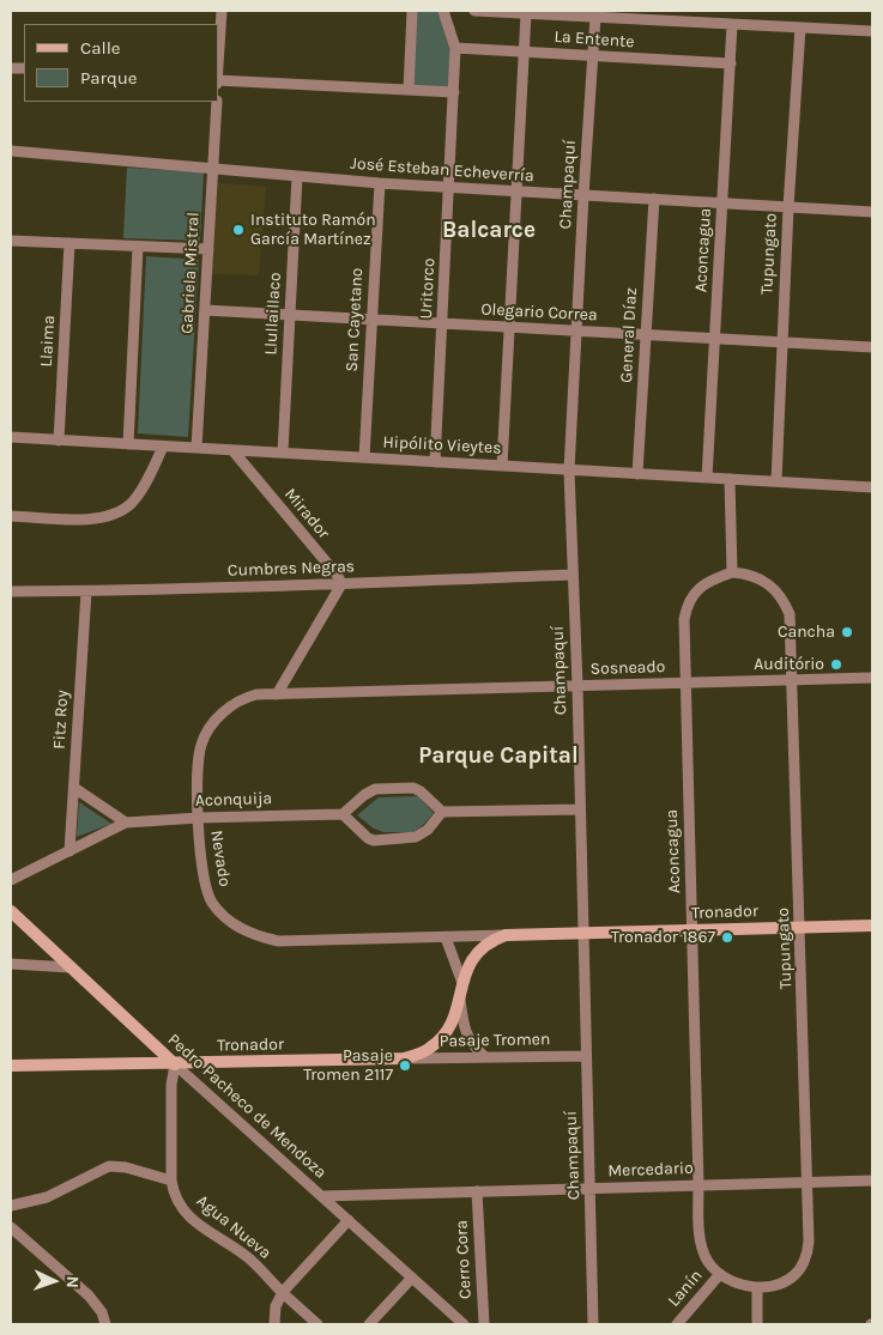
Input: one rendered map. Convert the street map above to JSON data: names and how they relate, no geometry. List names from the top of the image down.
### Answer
{
  "streets": {
    "main road": ["Tronador", "Pedro Pacheco de Mendoza"],
    "street": [
      "La Entente",
      "José Esteban Echeverría",
      "Champaquí",
      "Aconcagua",
      "Tupungato",
      "Gabriela Mistral",
      "Uritorco",
      "Olegario Correa",
      "Llullaillaco",
      "San Cayetano",
      "General Díaz",
      "Llaima",
      "Hipólito Vieytes",
      "Mirador",
      "Cumbres Negras",
      "Sosneado",
      "Fitz Roy",
      "Aconquija",
      "Nevado",
      "Pasaje Tromen",
      "Mercedario",
      "Agua Nueva",
      "Cerro Cora",
      "Lanín"
    ]
  },
  "crossings": [
    ["La Entente", "Champaquí"],
    ["La Entente", "Aconcagua"],
    ["La Entente", "Uritorco"],
    ["José Esteban Echeverría", "Champaquí"],
    ["José Esteban Echeverría", "Aconcagua"],
    ["José Esteban Echeverría", "Tupungato"],
    ["José Esteban Echeverría", "Gabriela Mistral"],
    ["José Esteban Echeverría", "Uritorco"],
    ["José Esteban Echeverría", "Llullaillaco"],
    ["José Esteban Echeverría", "San Cayetano"],
    ["José Esteban Echeverría", "General Díaz"],
    ["Champaquí", "Olegario Correa"],
    ["Champaquí", "Hipólito Vieytes"],
    ["Champaquí", "Cumbres Negras"],
    ["Champaquí", "Sosneado"],
    ["Champaquí", "Tronador"],
    ["Champaquí", "Pasaje Tromen"],
    ["Champaquí", "Mercedario"],
    ["Aconcagua", "Tupungato"],
    ["Aconcagua", "Olegario Correa"],
    ["Aconcagua", "Hipólito Vieytes"],
    ["Aconcagua", "Sosneado"],
    ["Aconcagua", "Tronador"],
    ["Aconcagua", "Mercedario"],
    ["Aconcagua", "Lanín"],
    ["Tupungato", "Olegario Correa"],
    ["Tupungato", "Hipólito Vieytes"],
    ["Tupungato", "Sosneado"],
    ["Tupungato", "Tronador"],
    ["Tupungato", "Mercedario"],
    ["Tupungato", "Lanín"],
    ["Gabriela Mistral", "Olegario Correa"],
    ["Gabriela Mistral", "Hipólito Vieytes"],
    ["Uritorco", "Olegario Correa"],
    ["Uritorco", "Hipólito Vieytes"],
    ["Olegario Correa", "Llullaillaco"],
    ["Olegario Correa", "San Cayetano"],
    ["Olegario Correa", "General Díaz"],
    ["Llullaillaco", "Hipólito Vieytes"],
    ["San Cayetano", "Hipólito Vieytes"],
    ["General Díaz", "Hipólito Vieytes"],
    ["Llaima", "Hipólito Vieytes"],
    ["Hipólito Vieytes", "Mirador"],
    ["Mirador", "Cumbres Negras"],
    ["Cumbres Negras", "Fitz Roy"],
    ["Sosneado", "Nevado"],
    ["Fitz Roy", "Aconquija"],
    ["Aconquija", "Nevado"],
    ["Nevado", "Tronador"],
    ["Tronador", "Pasaje Tromen"],
    ["Tronador", "Pedro Pacheco de Mendoza"],
    ["Tronador", "Agua Nueva"],
    ["Pedro Pacheco de Mendoza", "Mercedario"],
    ["Pedro Pacheco de Mendoza", "Agua Nueva"],
    ["Mercedario", "Cerro Cora"],
    ["Mercedario", "Lanín"]
  ],
  "districts": ["Balcarce", "Parque Capital"],
  "places": [
    "Instituto Ramón García Martínez",
    "Cancha",
    "Auditório",
    "Tronador 1867",
    "Pasaje Tromen 2117"
  ],
  "legend": ["Calle", "Parque"],
  "north": "right"
}
